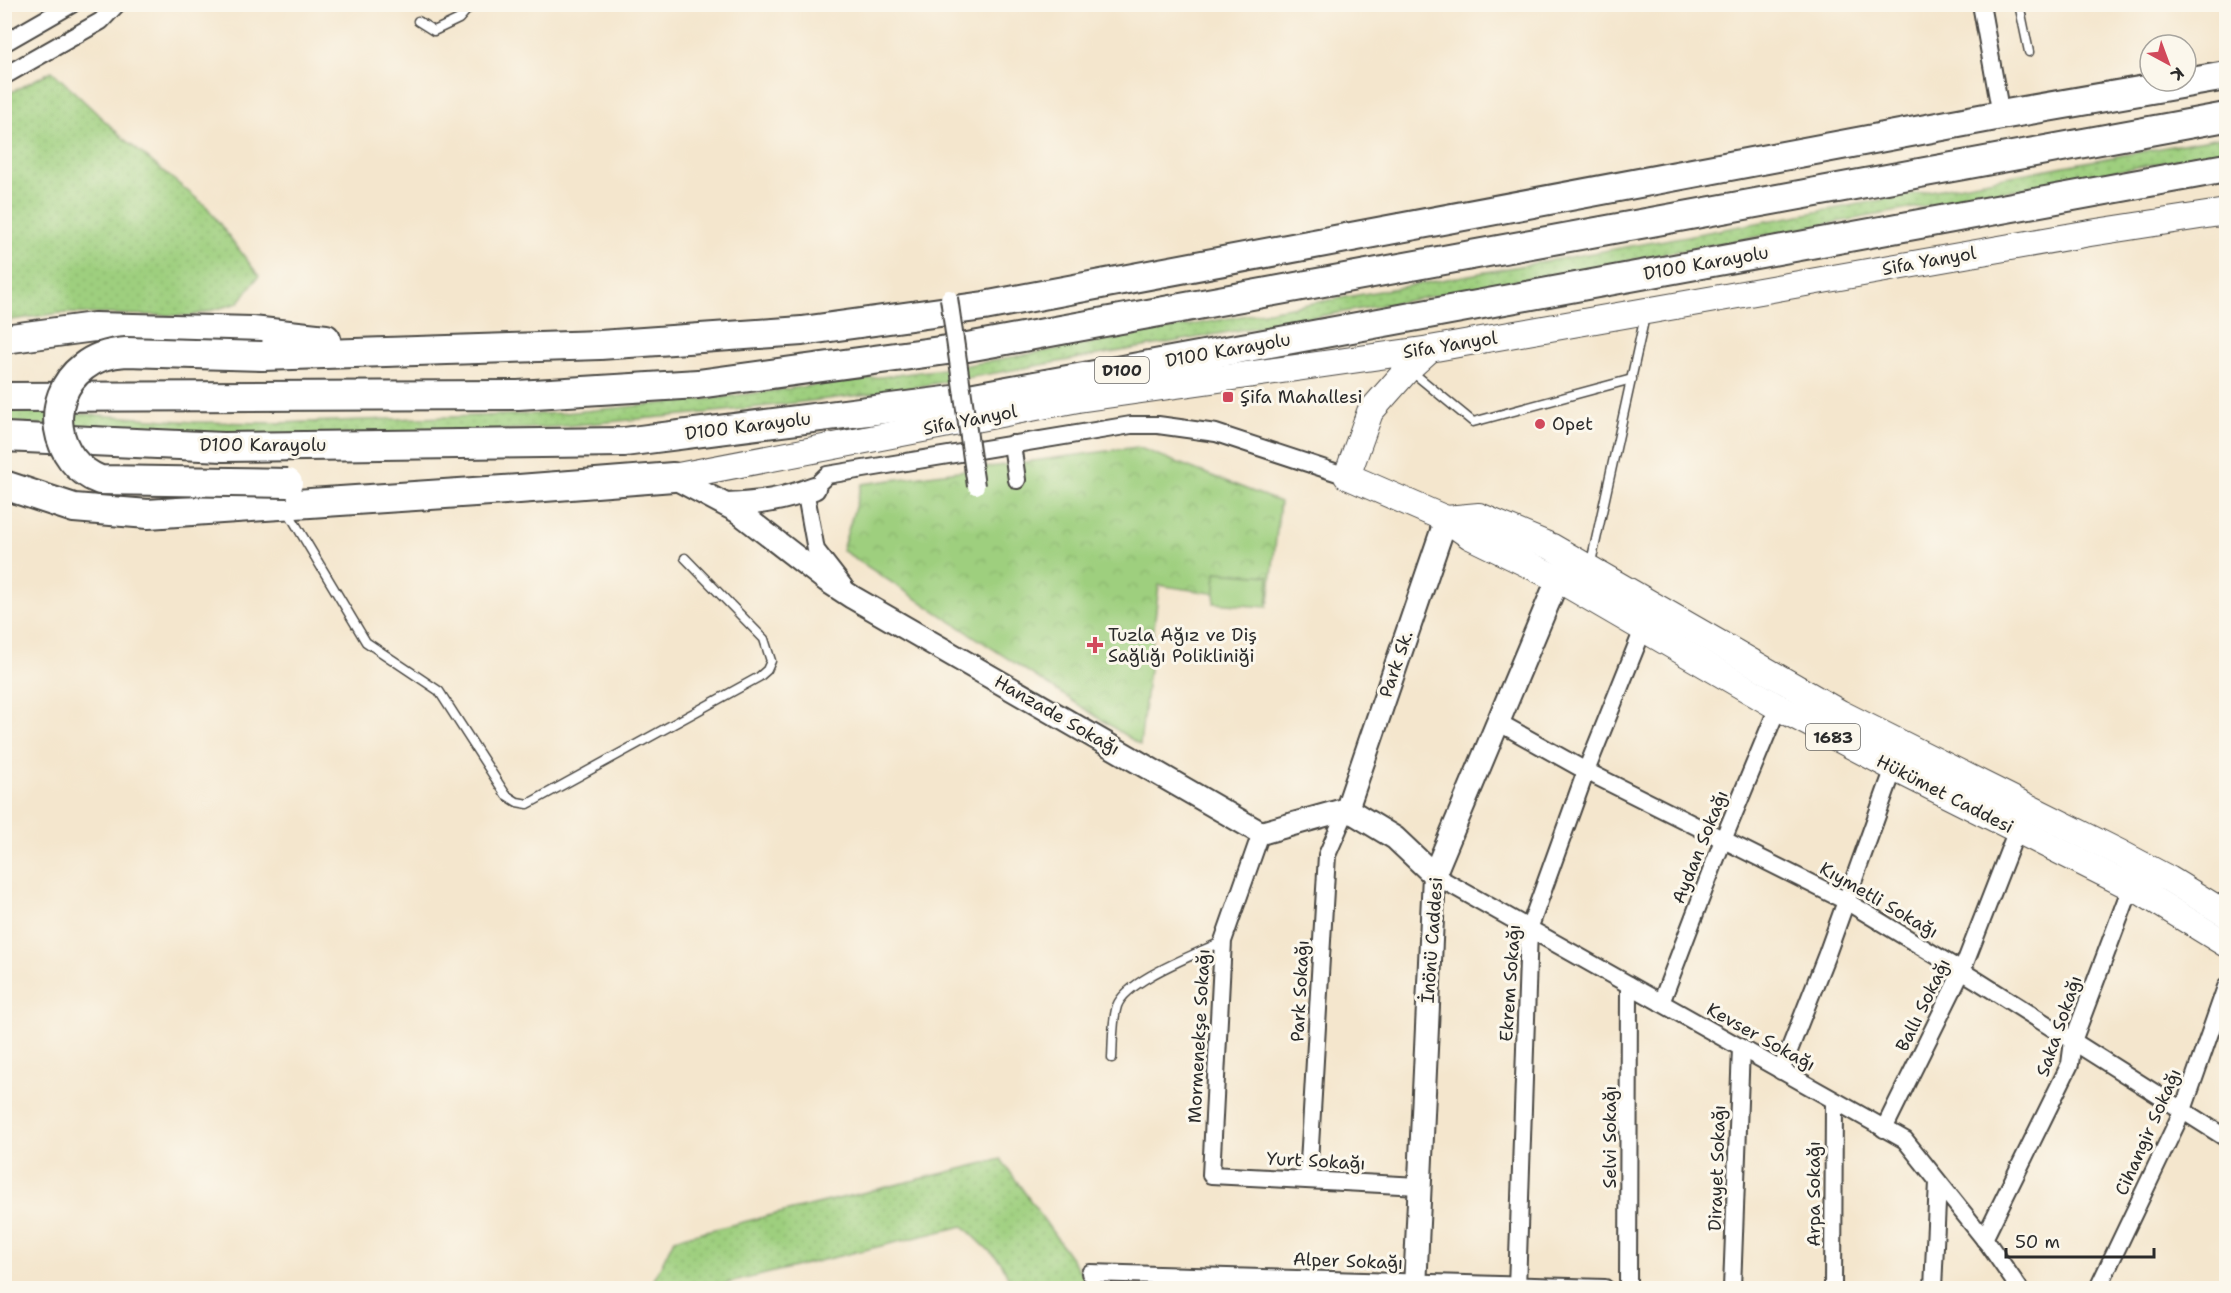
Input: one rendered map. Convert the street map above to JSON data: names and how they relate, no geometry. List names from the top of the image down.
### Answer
{
  "streets": {
    "highway": ["D100 Karayolu", "D100"],
    "main road": ["Sifa Yanyol", "1683", "Hükümet Caddesi"],
    "street": [
      "Park Sk.",
      "Hanzade Sokağı",
      "Aydan Sokağı",
      "Kıymetli Sokağı",
      "İnönü Caddesi",
      "Ekrem Sokağı",
      "Park Sokağı",
      "Ballı Sokağı",
      "Saka Sokağı",
      "Mormenekşe Sokağı",
      "Kevser Sokağı",
      "Cihangir Sokağı",
      "Selvi Sokağı",
      "Yurt Sokağı",
      "Dirayet Sokağı",
      "Arpa Sokağı",
      "Alper Sokağı"
    ]
  },
  "crossings": [
    ["Sifa Yanyol", "Hanzade Sokağı"],
    ["Park Sk.", "Hükümet Caddesi"],
    ["Park Sk.", "Park Sokağı"],
    ["Hanzade Sokağı", "Mormenekşe Sokağı"],
    ["Hükümet Caddesi", "Aydan Sokağı"],
    ["Hükümet Caddesi", "İnönü Caddesi"],
    ["Hükümet Caddesi", "Ekrem Sokağı"],
    ["Hükümet Caddesi", "Ballı Sokağı"],
    ["Hükümet Caddesi", "Saka Sokağı"],
    ["Aydan Sokağı", "Kıymetli Sokağı"],
    ["Aydan Sokağı", "Kevser Sokağı"],
    ["Kıymetli Sokağı", "İnönü Caddesi"],
    ["Kıymetli Sokağı", "Ekrem Sokağı"],
    ["Kıymetli Sokağı", "Ballı Sokağı"],
    ["Kıymetli Sokağı", "Saka Sokağı"],
    ["Kıymetli Sokağı", "Cihangir Sokağı"],
    ["İnönü Caddesi", "Kevser Sokağı"],
    ["İnönü Caddesi", "Yurt Sokağı"],
    ["İnönü Caddesi", "Alper Sokağı"],
    ["Ekrem Sokağı", "Kevser Sokağı"],
    ["Ekrem Sokağı", "Alper Sokağı"],
    ["Park Sokağı", "Yurt Sokağı"],
    ["Ballı Sokağı", "Kevser Sokağı"],
    ["Saka Sokağı", "Kevser Sokağı"],
    ["Mormenekşe Sokağı", "Yurt Sokağı"],
    ["Kevser Sokağı", "Selvi Sokağı"],
    ["Kevser Sokağı", "Dirayet Sokağı"],
    ["Kevser Sokağı", "Arpa Sokağı"]
  ],
  "places": {
    "transit": ["Şifa Mahallesi"],
    "other": ["Opet"],
    "health": ["Tuzla Ağız ve Diş Sağlığı Polikliniği"]
  },
  "scale_bar": "50 m",
  "north": "bottom right"
}
